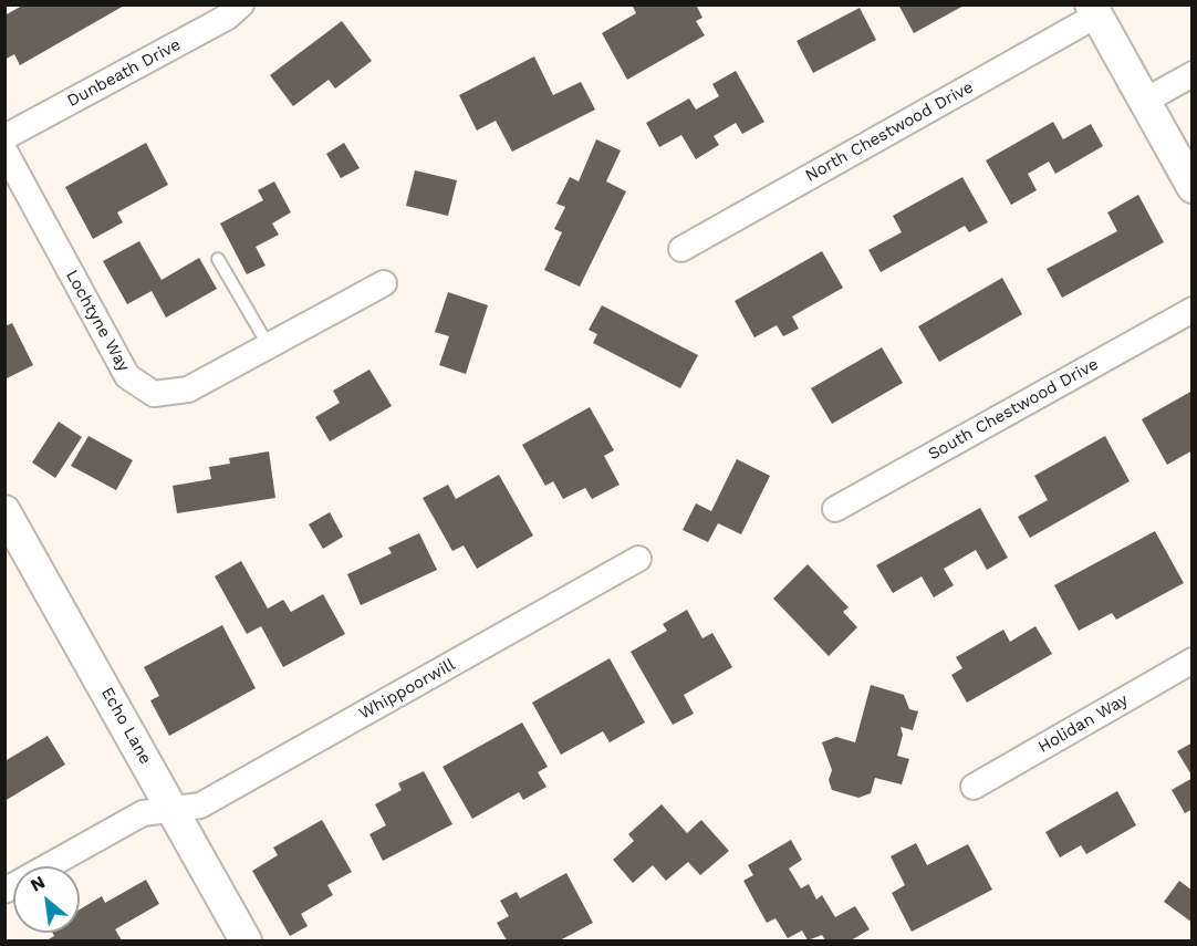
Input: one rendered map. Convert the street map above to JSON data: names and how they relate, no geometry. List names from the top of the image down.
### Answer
{
  "streets": {
    "street": [
      "Dunbeath Drive",
      "North Chestwood Drive",
      "Lochtyne Way",
      "South Chestwood Drive",
      "Whippoorwill",
      "Holidan Way",
      "Echo Lane"
    ]
  },
  "crossings": [
    ["Whippoorwill", "Echo Lane"]
  ],
  "north": "top left"
}
